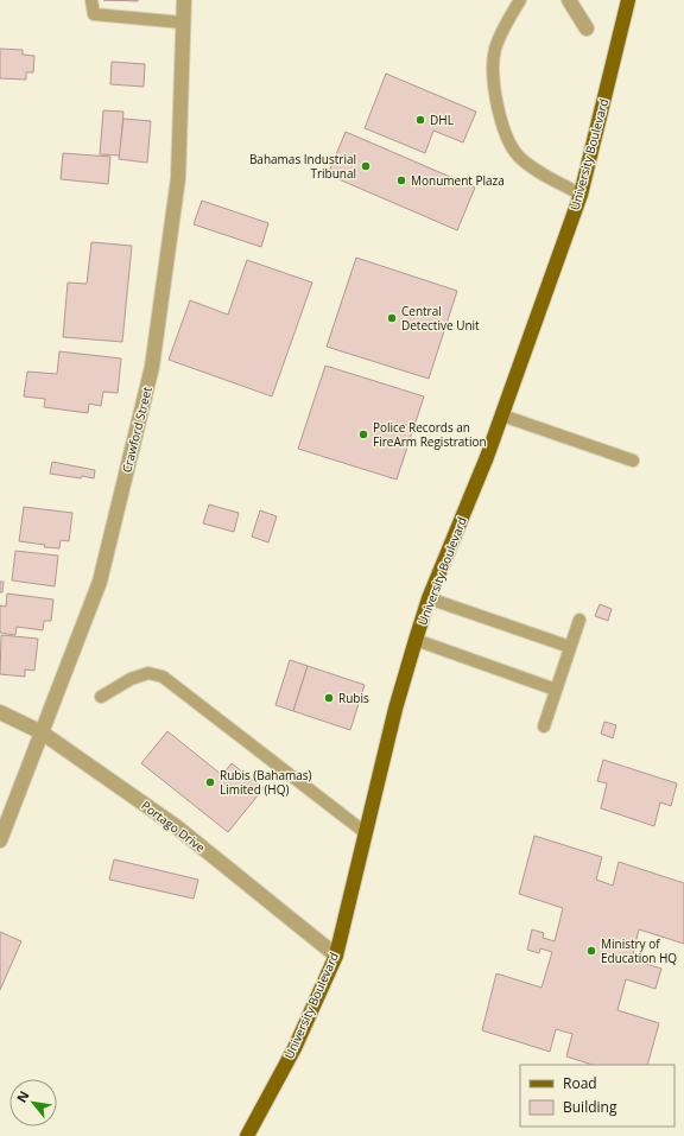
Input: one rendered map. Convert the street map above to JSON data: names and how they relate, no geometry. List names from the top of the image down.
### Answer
{
  "streets": {
    "main road": ["University Boulevard"],
    "street": ["Crawford Street", "Portago Drive"]
  },
  "crossings": [
    ["University Boulevard", "Portago Drive"],
    ["Crawford Street", "Portago Drive"]
  ],
  "places": [
    "DHL",
    "Bahamas Industrial Tribunal",
    "Monument Plaza",
    "Central Detective Unit",
    "Police Records an FireArm Registration",
    "Rubis",
    "Rubis (Bahamas) Limited (HQ)",
    "Ministry of Education HQ"
  ],
  "legend": ["Road", "Building"],
  "north": "top left"
}
